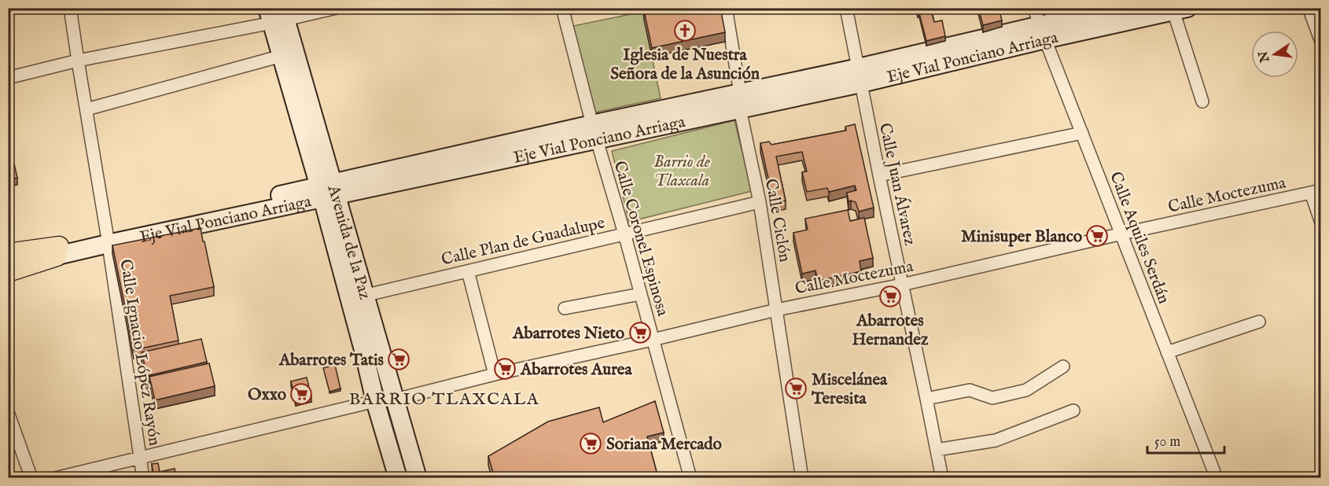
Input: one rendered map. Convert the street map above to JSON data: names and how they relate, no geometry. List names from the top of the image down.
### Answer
{
  "streets": {
    "main road": ["Eje Vial Ponciano Arriaga", "Avenida de la Paz"],
    "street": [
      "Calle Juan Álvarez",
      "Calle Moctezuma",
      "Calle Ciclón",
      "Calle Aquiles Serdán",
      "Calle Coronel Espinosa",
      "Calle Plan de Guadalupe",
      "Calle Ignacio López Rayón"
    ]
  },
  "crossings": [
    ["Eje Vial Ponciano Arriaga", "Calle Juan Álvarez"],
    ["Eje Vial Ponciano Arriaga", "Calle Ciclón"],
    ["Eje Vial Ponciano Arriaga", "Calle Aquiles Serdán"],
    ["Eje Vial Ponciano Arriaga", "Calle Coronel Espinosa"],
    ["Eje Vial Ponciano Arriaga", "Avenida de la Paz"],
    ["Eje Vial Ponciano Arriaga", "Calle Ignacio López Rayón"],
    ["Calle Juan Álvarez", "Calle Moctezuma"],
    ["Calle Moctezuma", "Calle Ciclón"],
    ["Calle Moctezuma", "Calle Aquiles Serdán"],
    ["Calle Moctezuma", "Calle Coronel Espinosa"],
    ["Calle Moctezuma", "Avenida de la Paz"],
    ["Calle Moctezuma", "Calle Ignacio López Rayón"],
    ["Calle Ciclón", "Calle Plan de Guadalupe"],
    ["Calle Coronel Espinosa", "Calle Plan de Guadalupe"],
    ["Calle Plan de Guadalupe", "Avenida de la Paz"]
  ],
  "districts": ["BARRIO TLAXCALA"],
  "parks": ["Barrio de Tlaxcala"],
  "places": {
    "church": ["Iglesia de Nuestra Señora de la Asunción"],
    "supermarket": [
      "Minisuper Blanco",
      "Abarrotes Hernandez",
      "Abarrotes Nieto",
      "Abarrotes Tatis",
      "Abarrotes Aurea",
      "Miscelánea Teresita",
      "Oxxo",
      "Soriana Mercado"
    ]
  },
  "scale_bar": "50 m",
  "north": "left"
}
